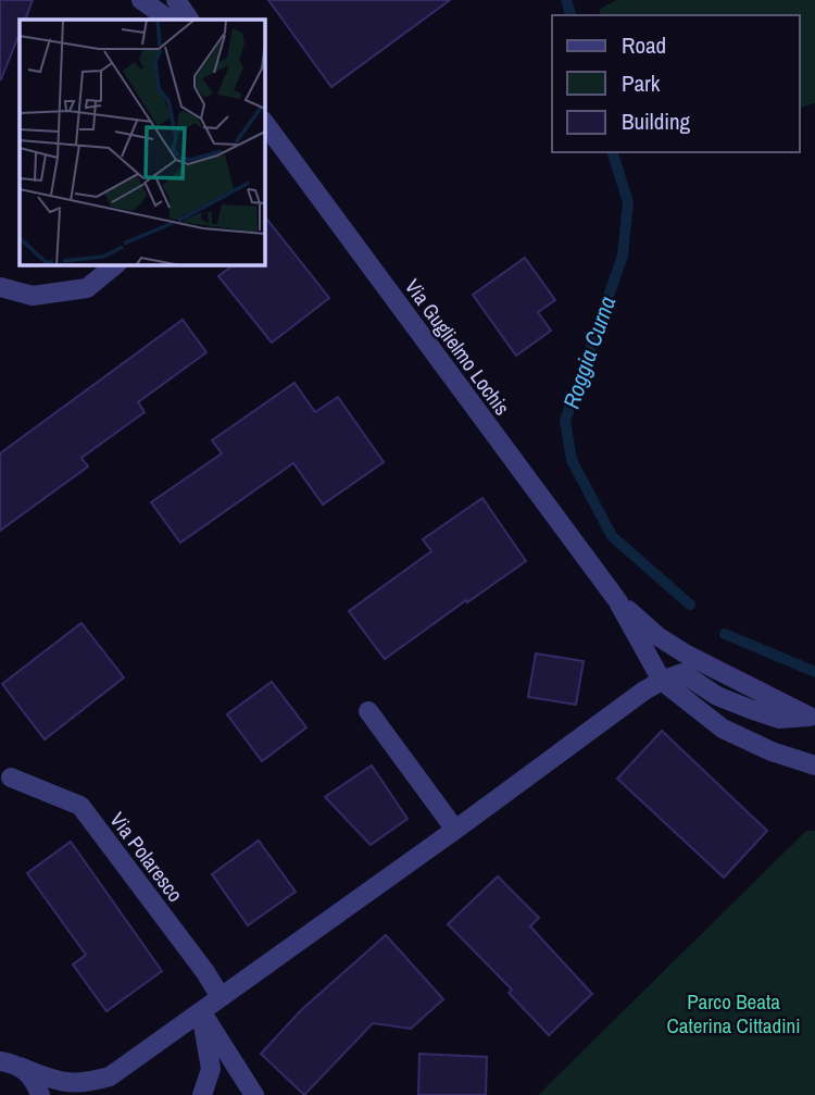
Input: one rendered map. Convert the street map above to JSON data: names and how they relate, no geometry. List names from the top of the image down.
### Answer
{
  "streets": {
    "street": ["Via Guglielmo Lochis", "Via Polaresco"]
  },
  "water": ["Roggia Curna"],
  "parks": ["Parco Beata Caterina Cittadini"],
  "legend": ["Road", "Park", "Building"]
}
